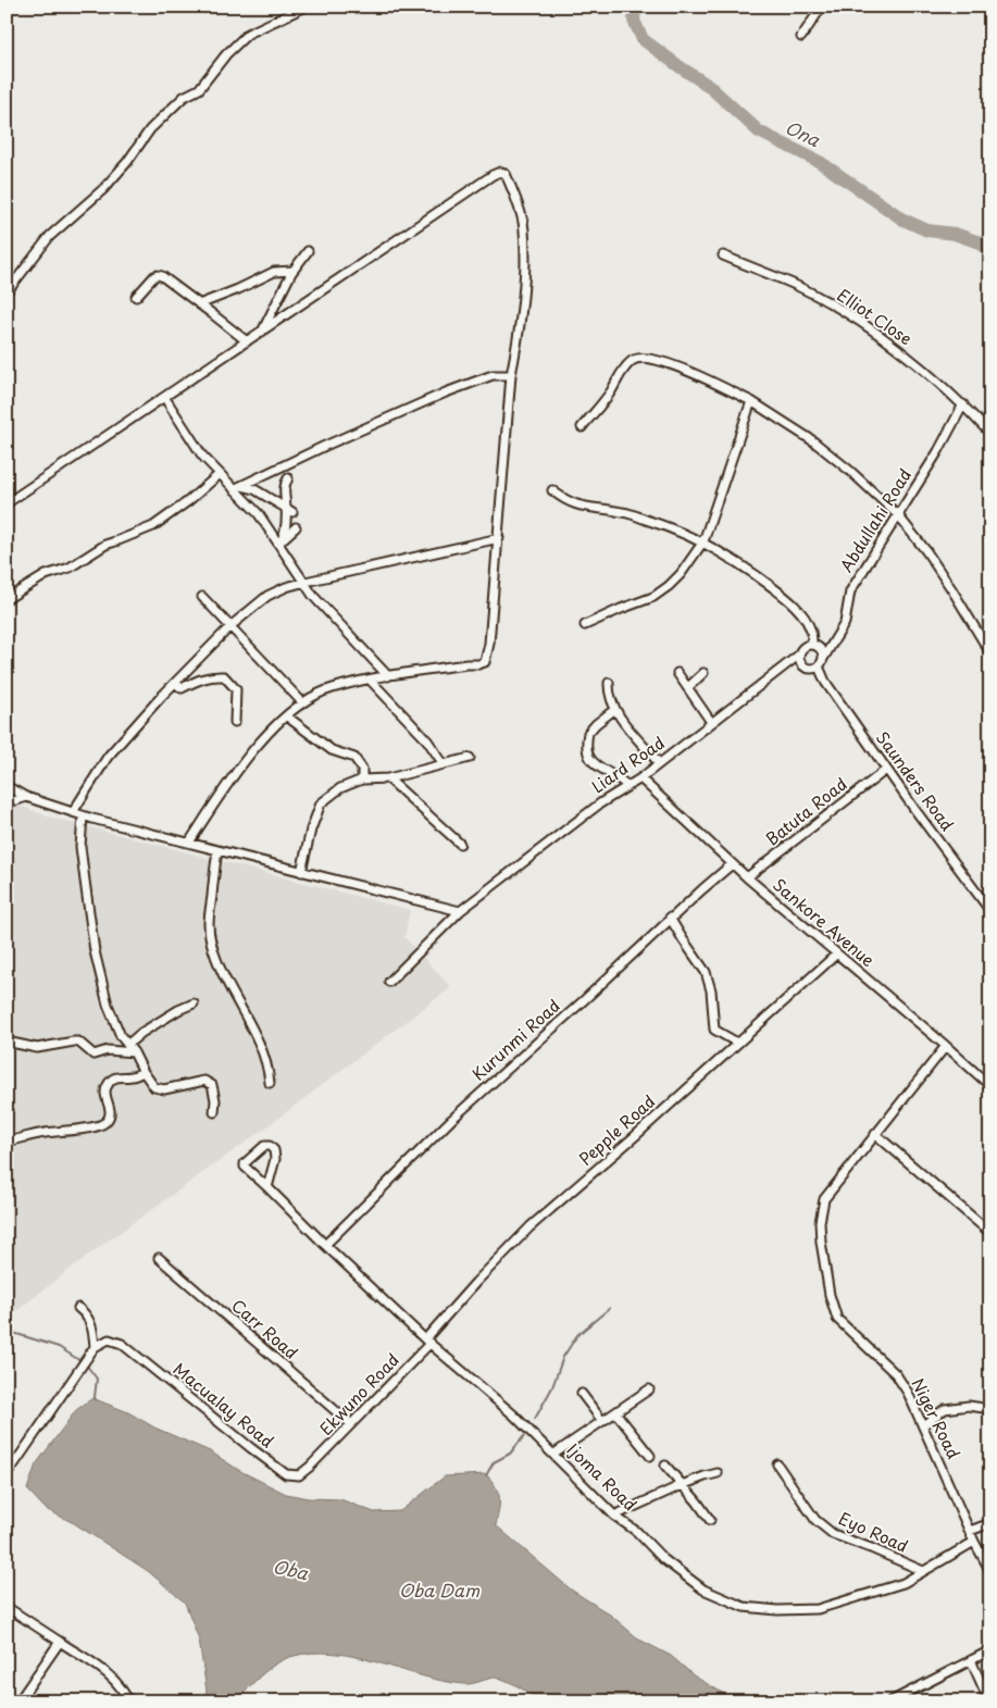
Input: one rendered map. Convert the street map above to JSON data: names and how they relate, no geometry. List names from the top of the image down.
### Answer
{
  "streets": {
    "street": [
      "Elliot Close",
      "Abdullahi Road",
      "Liard Road",
      "Saunders Road",
      "Batuta Road",
      "Sankore Avenue",
      "Kurunmi Road",
      "Pepple Road",
      "Carr Road",
      "Ekwuno Road",
      "Macualay Road",
      "Niger Road",
      "Ijoma Road",
      "Eyo Road"
    ]
  },
  "crossings": [
    ["Elliot Close", "Abdullahi Road"],
    ["Abdullahi Road", "Liard Road"],
    ["Abdullahi Road", "Saunders Road"],
    ["Liard Road", "Saunders Road"],
    ["Liard Road", "Sankore Avenue"],
    ["Saunders Road", "Batuta Road"],
    ["Batuta Road", "Sankore Avenue"],
    ["Sankore Avenue", "Kurunmi Road"],
    ["Sankore Avenue", "Pepple Road"],
    ["Sankore Avenue", "Niger Road"],
    ["Kurunmi Road", "Ijoma Road"],
    ["Pepple Road", "Ekwuno Road"],
    ["Pepple Road", "Ijoma Road"],
    ["Carr Road", "Ekwuno Road"],
    ["Ekwuno Road", "Macualay Road"],
    ["Ekwuno Road", "Ijoma Road"],
    ["Niger Road", "Ijoma Road"],
    ["Ijoma Road", "Eyo Road"]
  ],
  "water": ["Ona", "Oba", "Oba Dam"]
}
